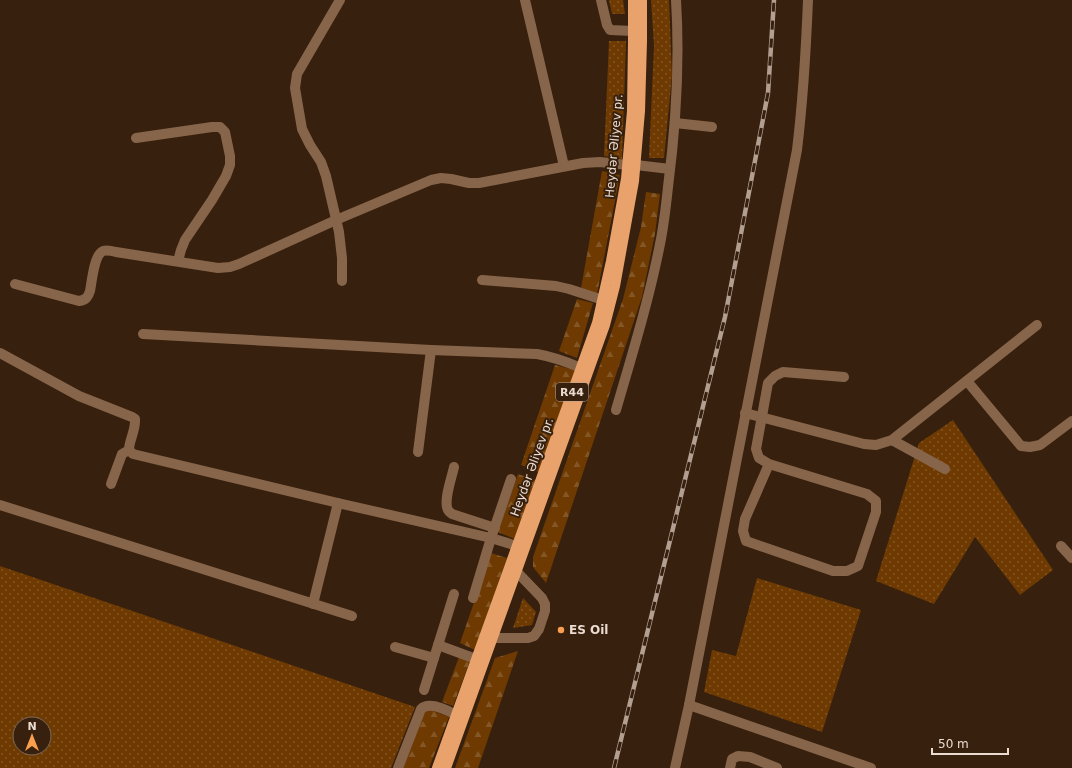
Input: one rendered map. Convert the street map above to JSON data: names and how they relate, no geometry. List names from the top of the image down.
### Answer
{
  "streets": {
    "main road": ["Heydər Əliyev pr.", "R44"]
  },
  "places": ["ES Oil"],
  "scale_bar": "50 m",
  "north": "top"
}
